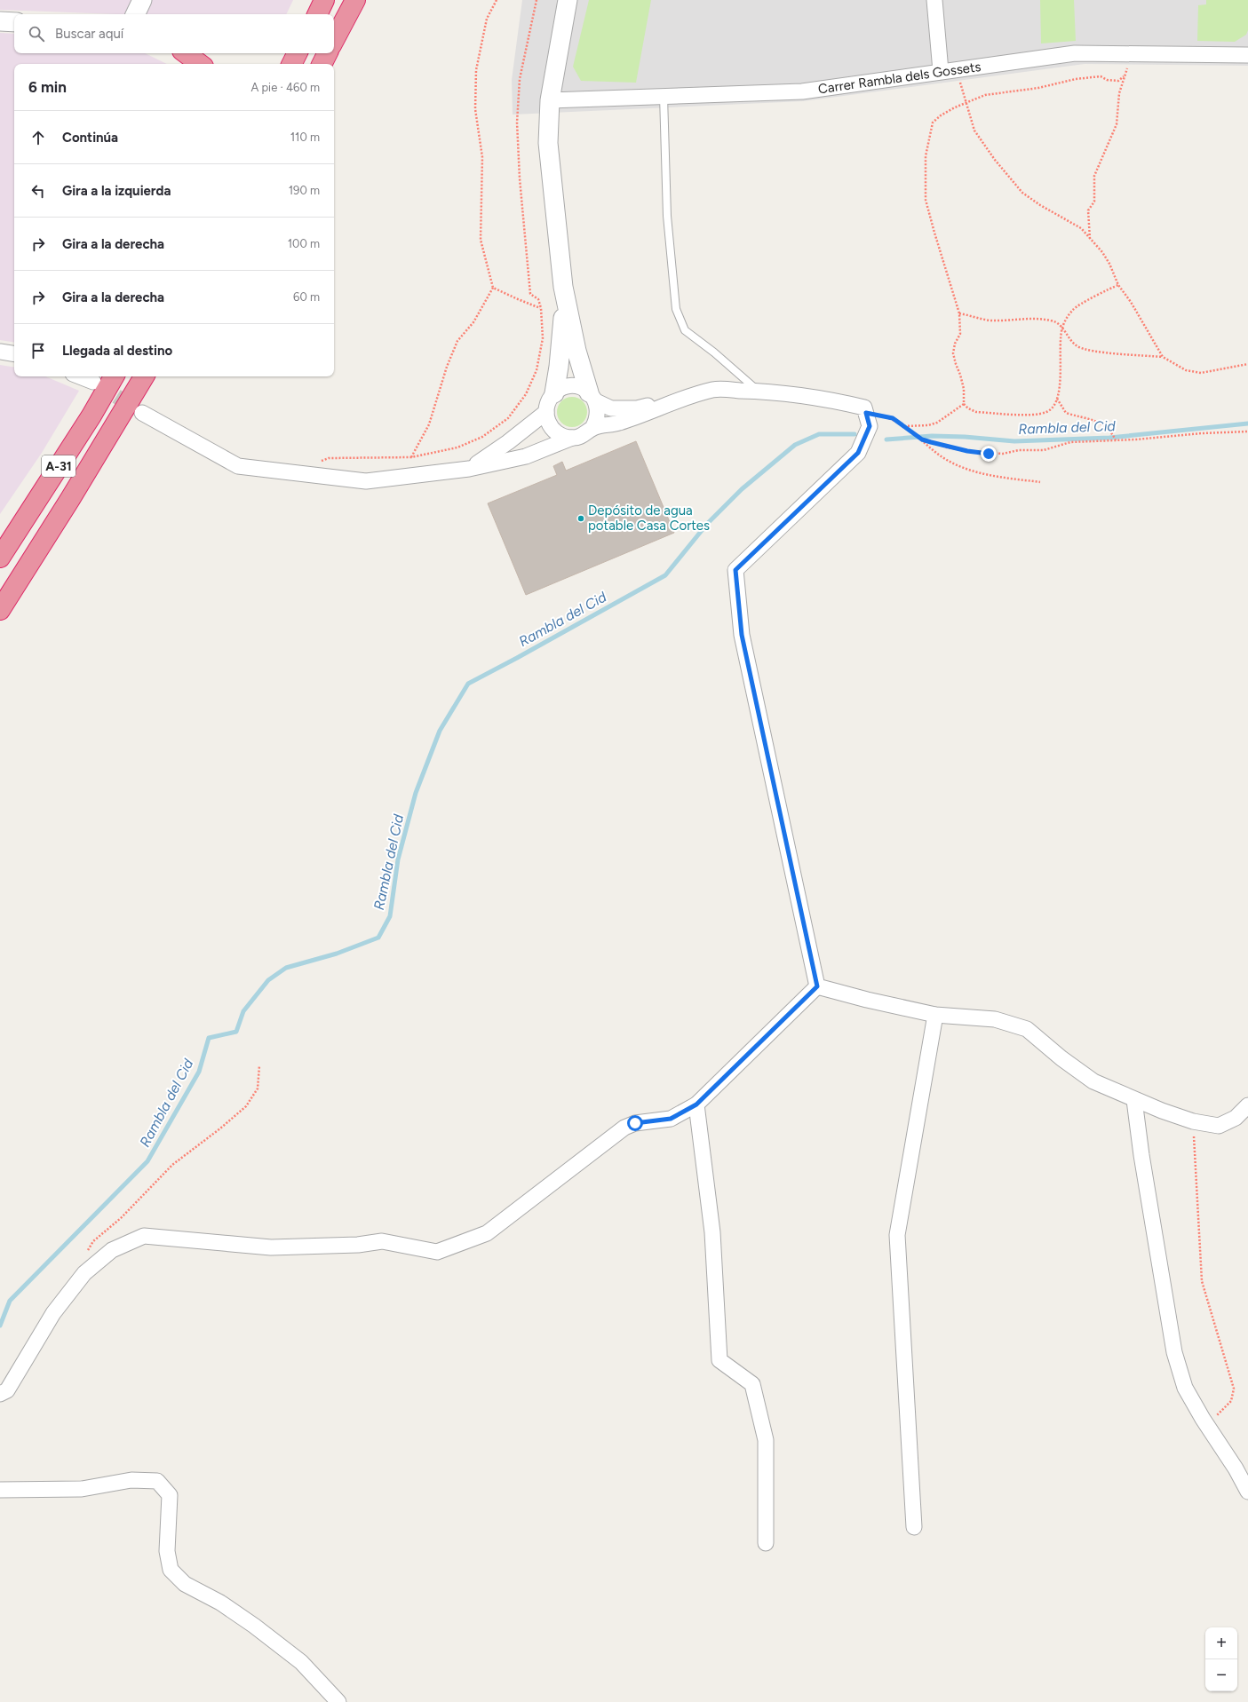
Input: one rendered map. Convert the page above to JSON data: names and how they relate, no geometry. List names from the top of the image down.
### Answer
{
  "streets": {
    "highway": ["A-31"],
    "street": ["Carrer Rambla dels Gossets"]
  },
  "water": ["Rambla del Cid"],
  "places": ["Depósito de agua potable Casa Cortes"],
  "page": {
    "search": "Buscar aquí",
    "heading": ["6 min", "A pie · 460 m"],
    "list": [
      ["Continúa", "110 m"],
      ["Gira a la izquierda", "190 m"],
      ["Gira a la derecha", "100 m"],
      ["Gira a la derecha", "60 m"],
      "Llegada al destino"
    ],
    "map_buttons": ["+", "−"]
  }
}
